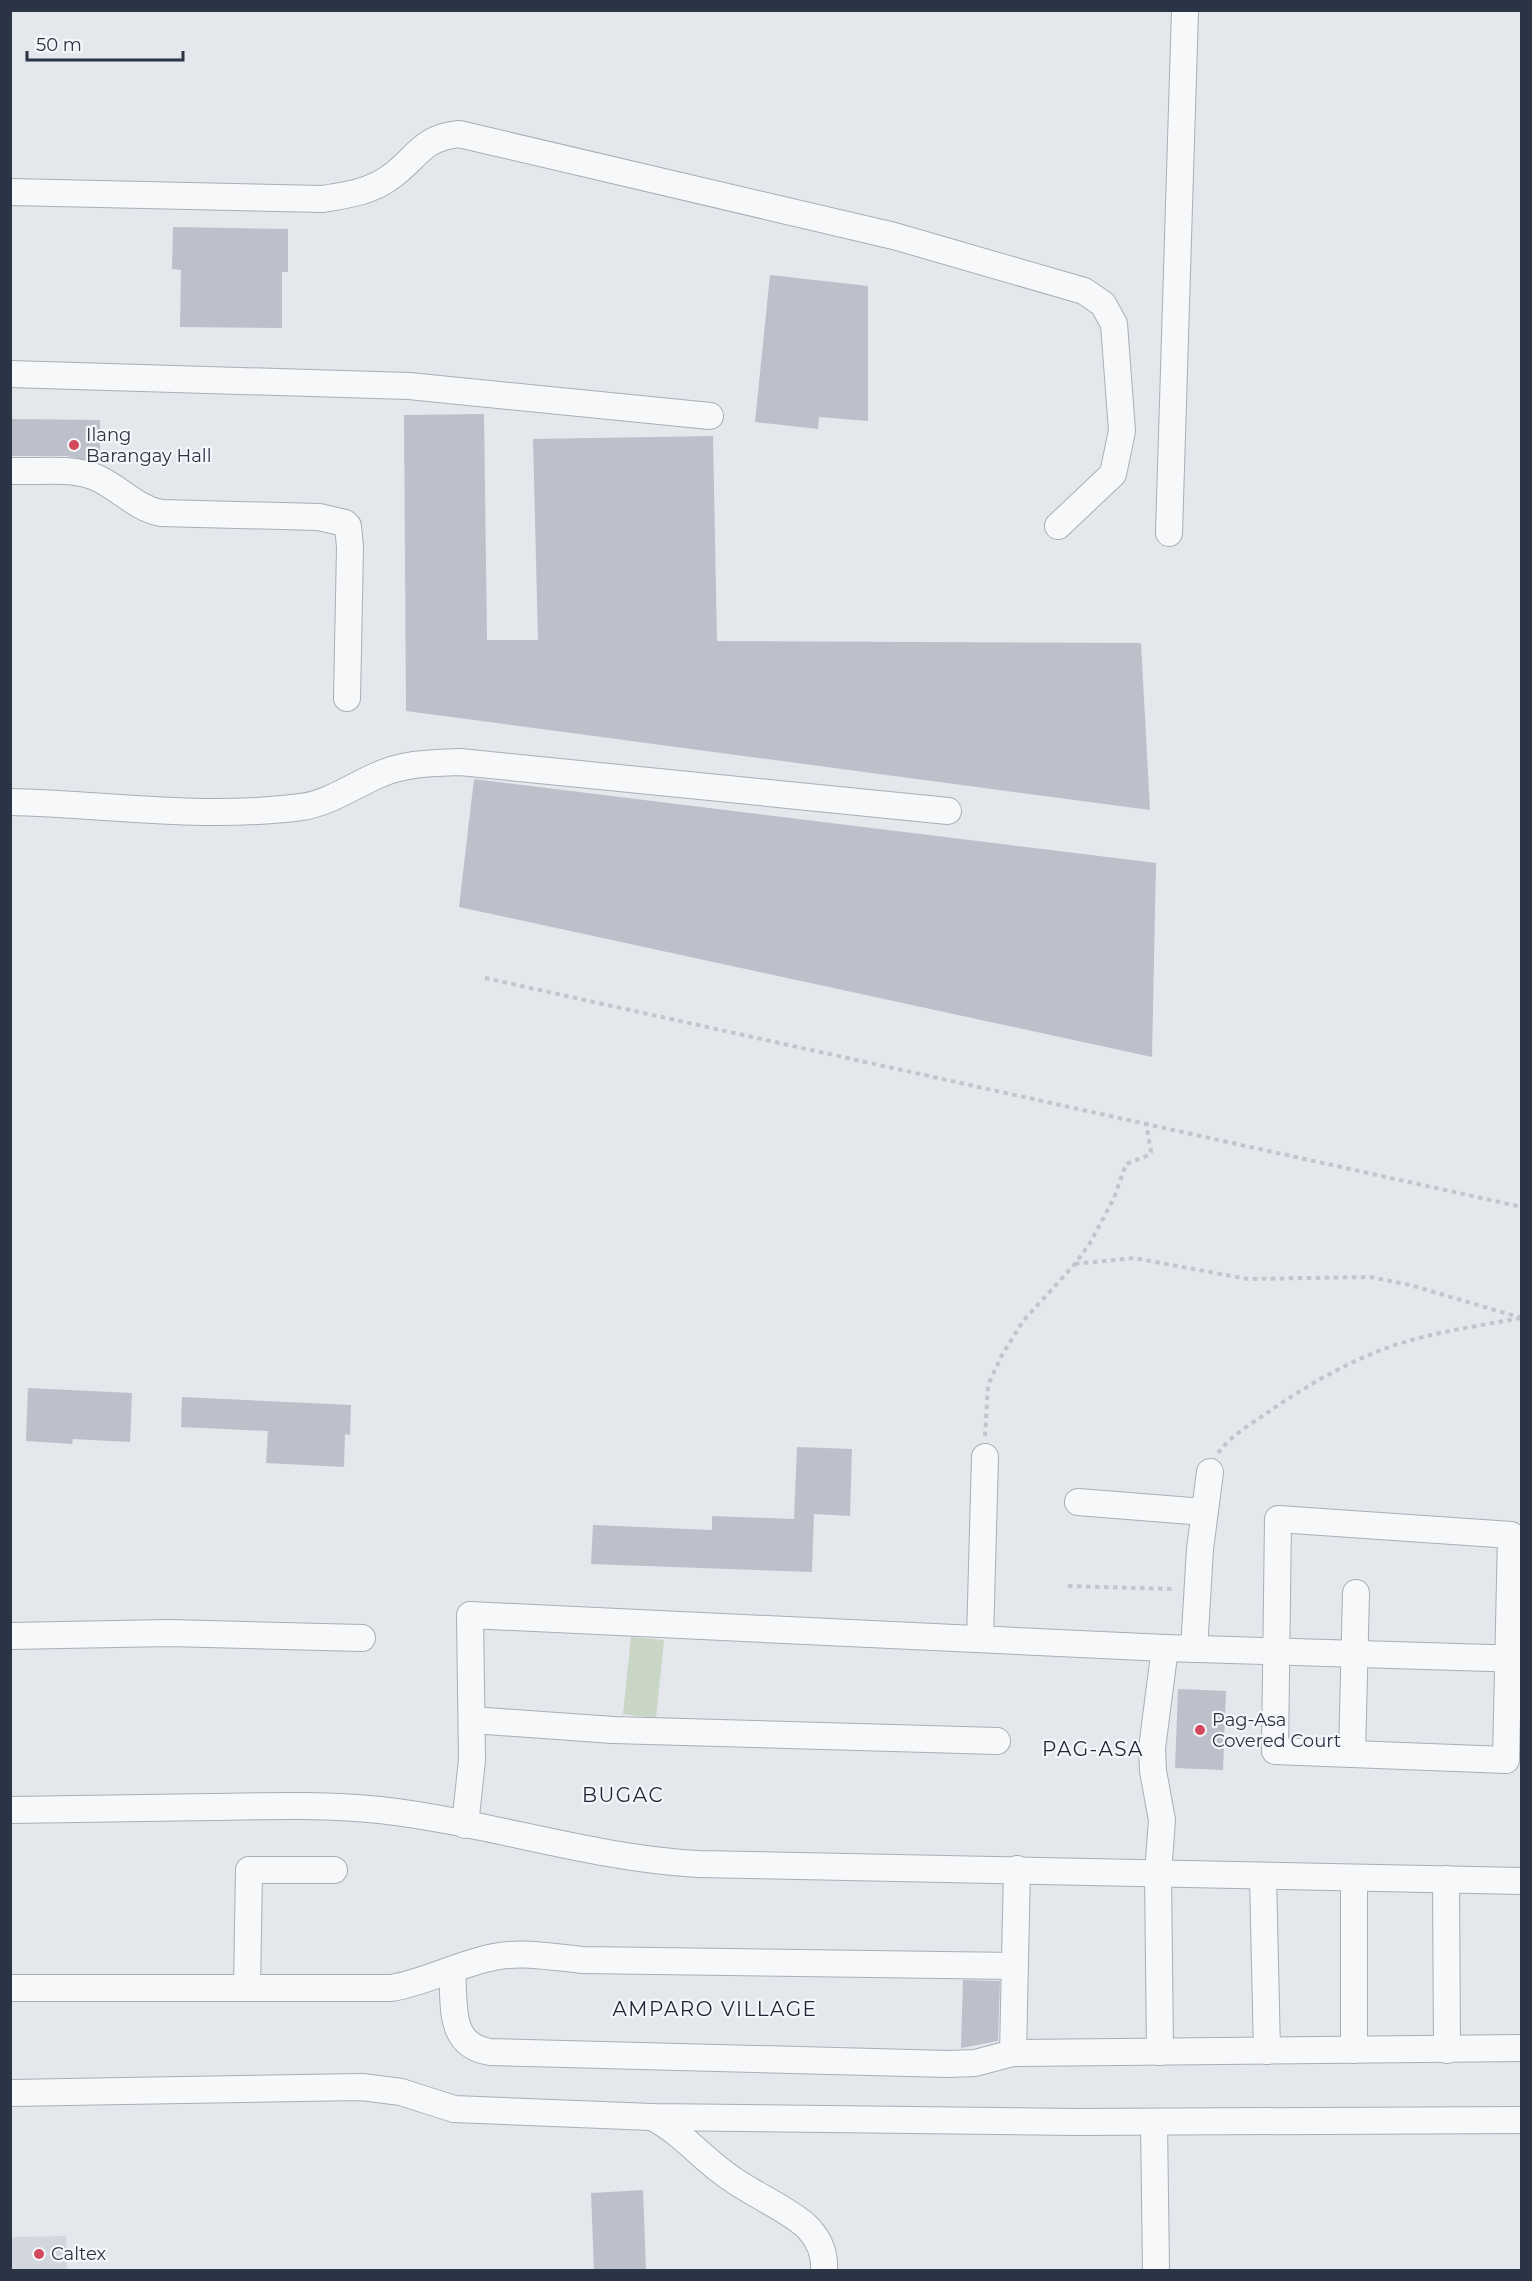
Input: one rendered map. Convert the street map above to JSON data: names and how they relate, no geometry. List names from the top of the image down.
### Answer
{
  "districts": ["PAG-ASA", "BUGAC", "AMPARO VILLAGE"],
  "places": ["Ilang Barangay Hall", "Pag-Asa Covered Court", "Caltex"],
  "scale_bar": "50 m"
}
